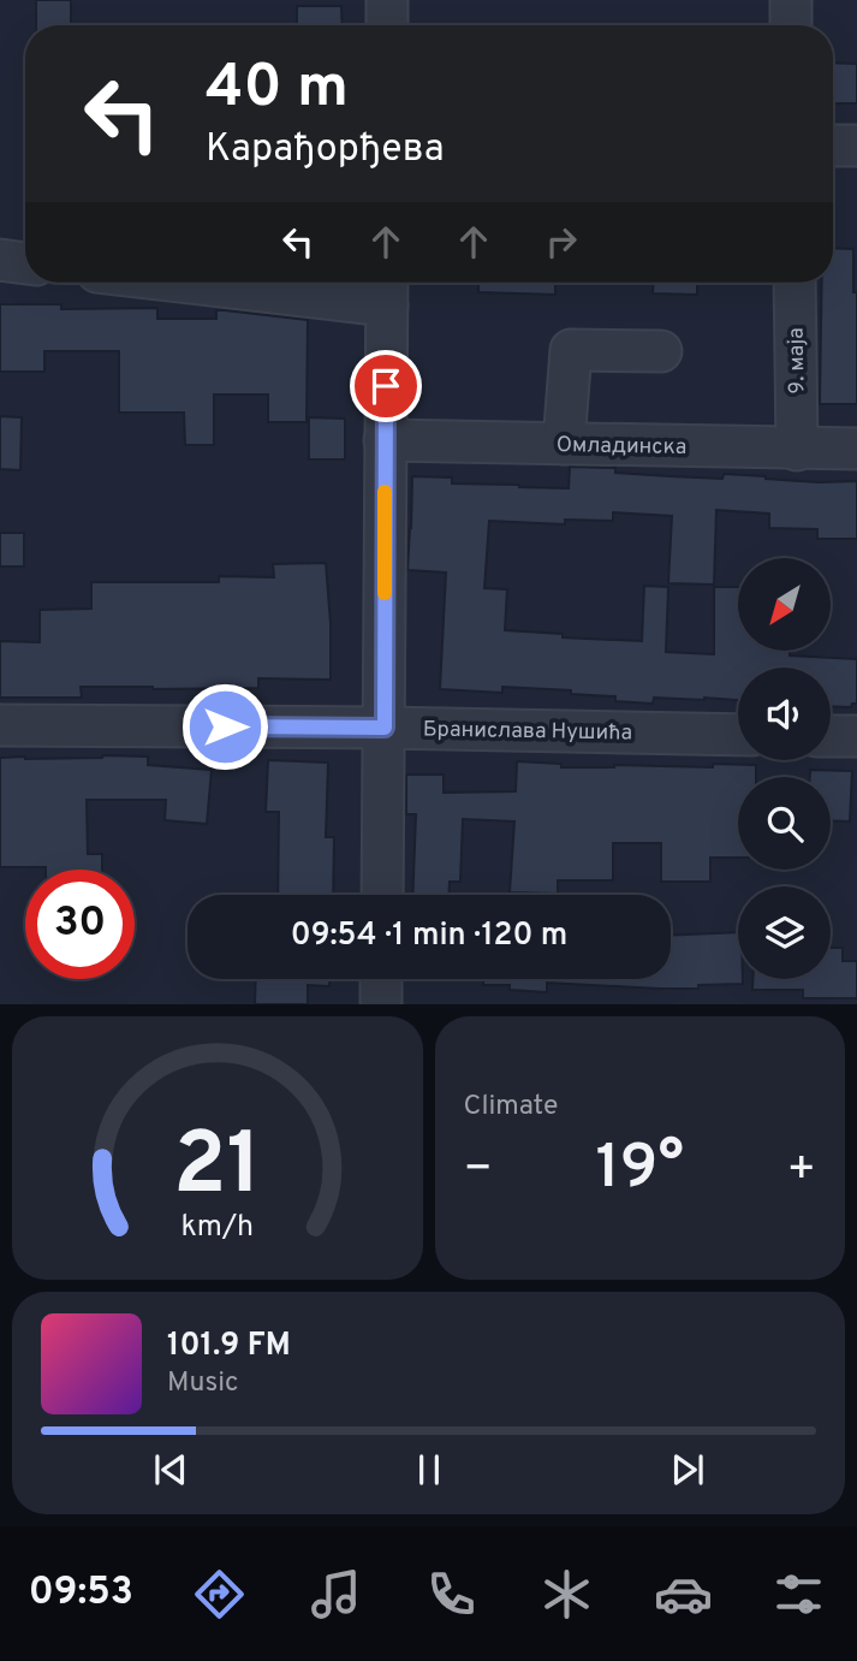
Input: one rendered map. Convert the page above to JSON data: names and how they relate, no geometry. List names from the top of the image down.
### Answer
{
  "streets": {
    "street": ["9. маја", "Омладинска", "Бранислава Нушића"]
  },
  "crossings": [
    ["9. маја", "Омладинска"]
  ],
  "north": "bottom left",
  "page": {
    "turn": ["40 m", "Карађорђева"],
    "limit": "30",
    "trip": "09:54 · 1 min · 120 m",
    "tile": "Climate",
    "heat": ["−", "19°", "+"],
    "song": ["101.9 FM", "Music"],
    "tabs": "09:53",
    "gauge": ["21", "km/h"]
  }
}
